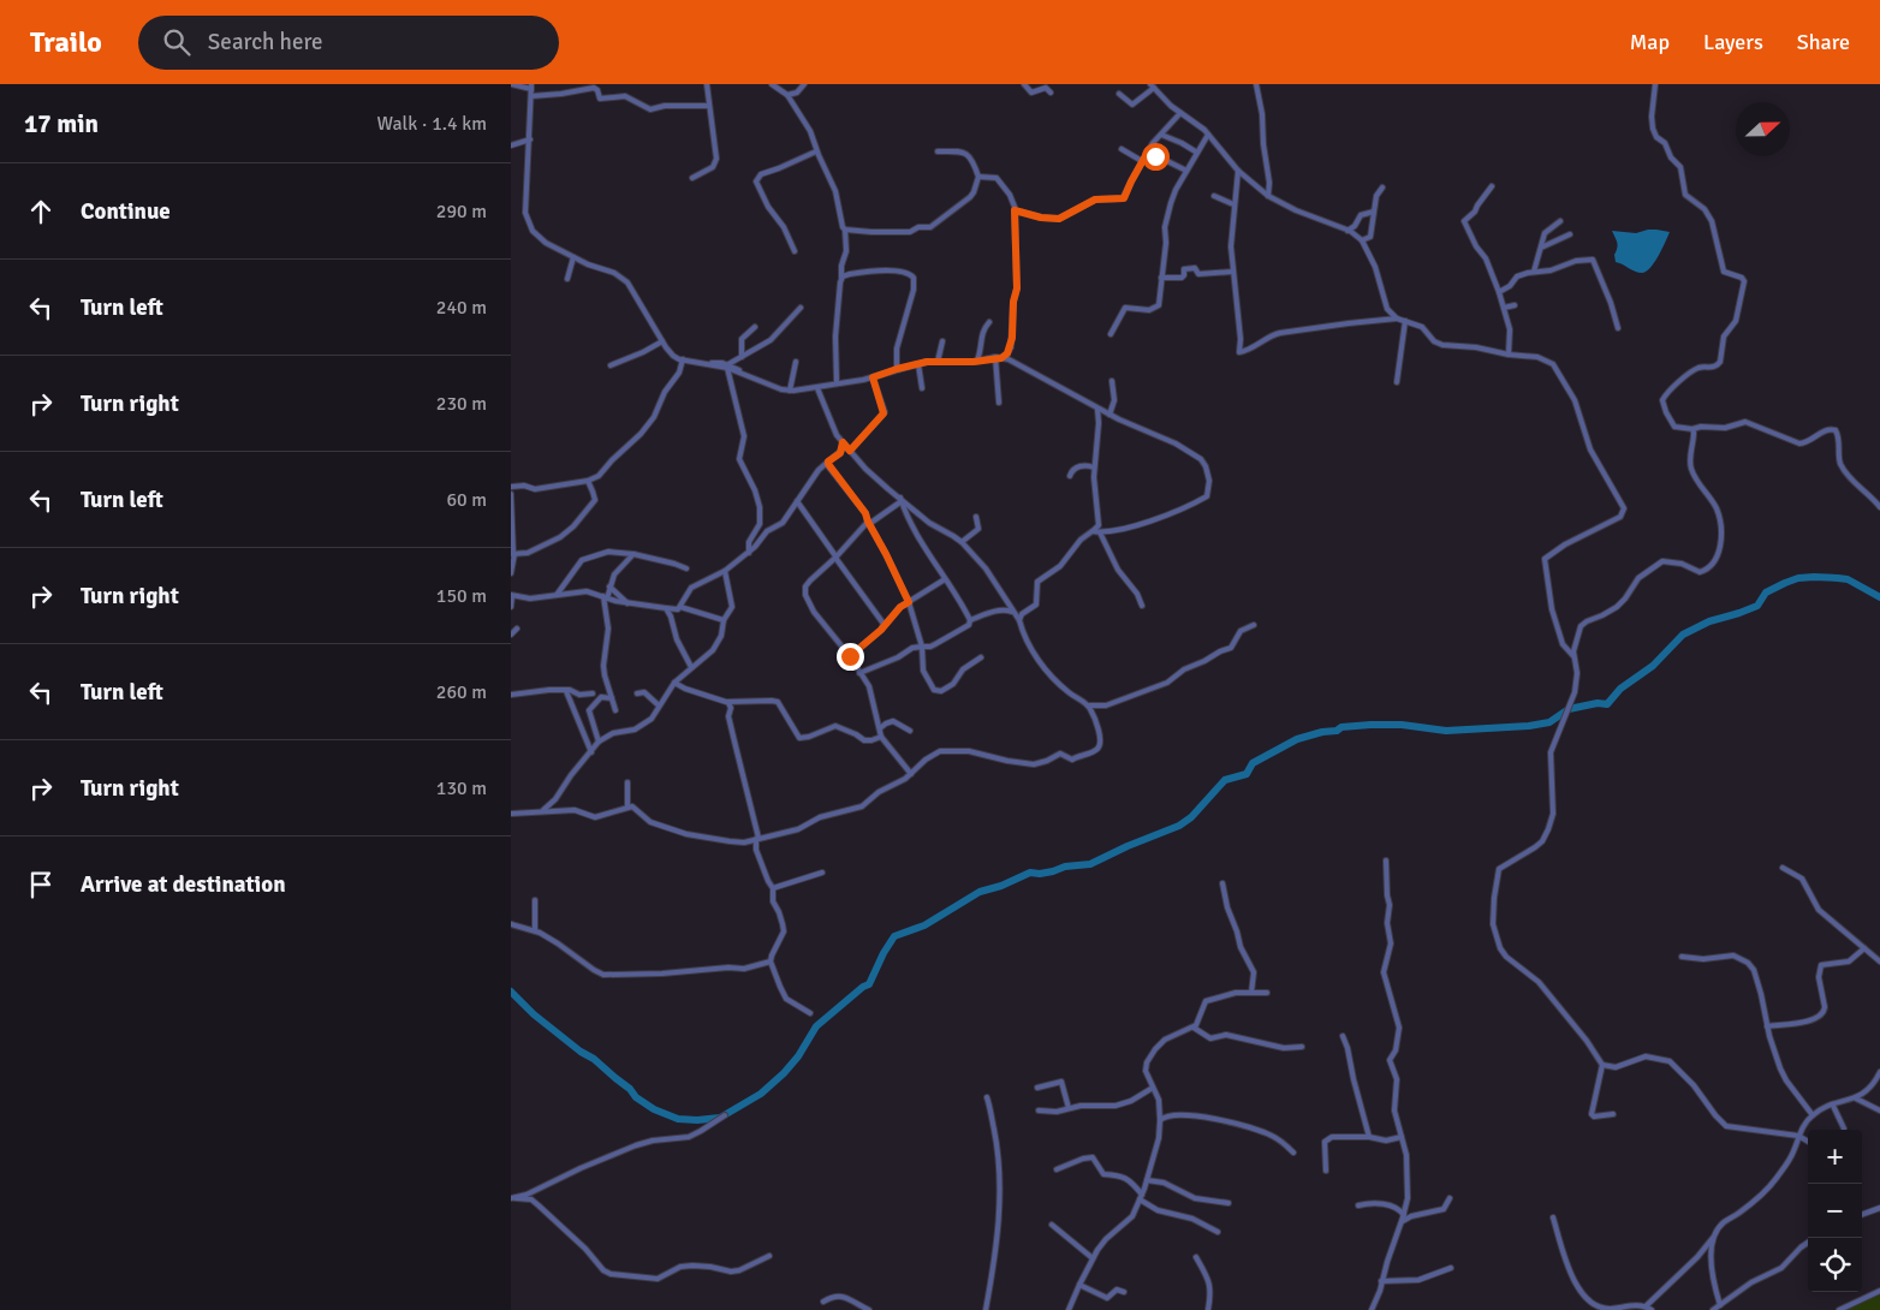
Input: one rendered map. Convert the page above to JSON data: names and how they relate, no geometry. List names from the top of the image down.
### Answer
{
  "north": "right",
  "page": {
    "header": "Trailo",
    "search": "Search here",
    "nav": ["Map", "Layers", "Share"],
    "heading": ["17 min", "Walk · 1.4 km"],
    "list": [
      ["Continue", "290 m"],
      ["Turn left", "240 m"],
      ["Turn right", "230 m"],
      ["Turn left", "60 m"],
      ["Turn right", "150 m"],
      ["Turn left", "260 m"],
      ["Turn right", "130 m"],
      "Arrive at destination"
    ],
    "map_buttons": ["+", "−"]
  }
}
